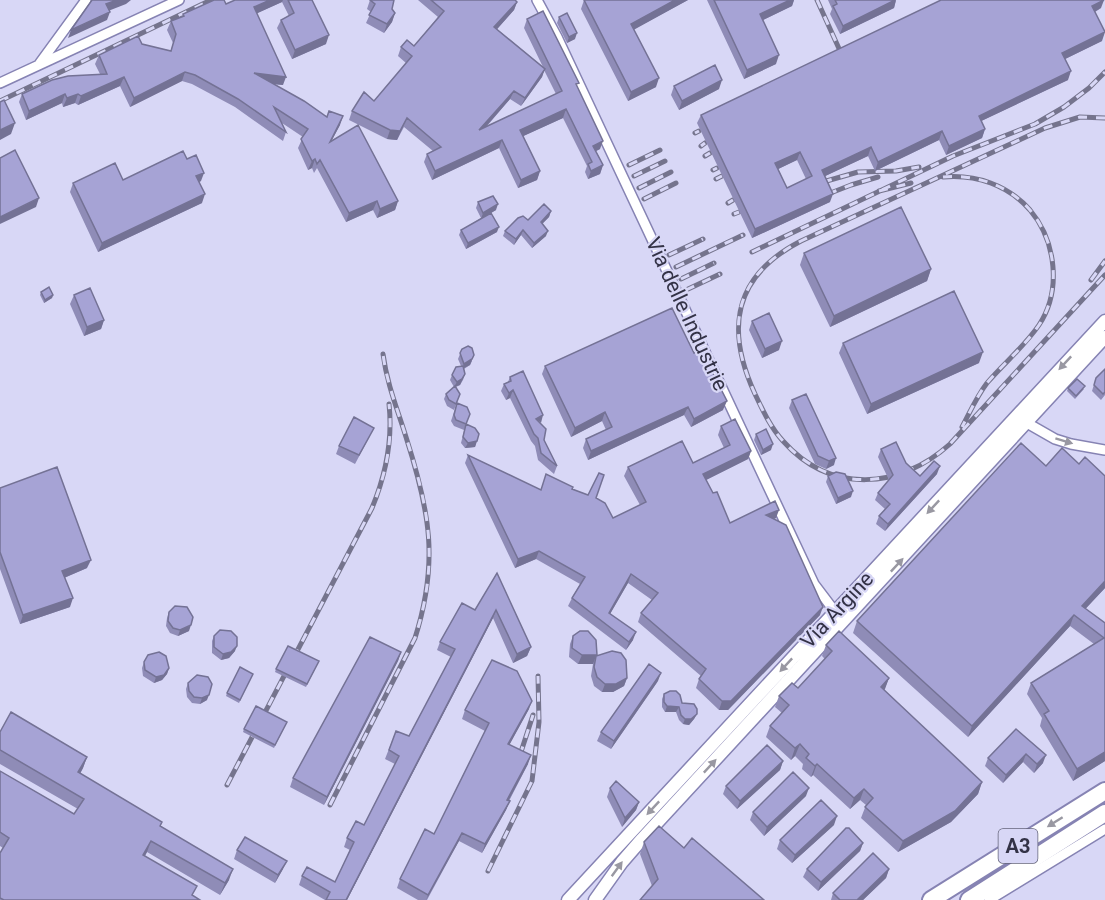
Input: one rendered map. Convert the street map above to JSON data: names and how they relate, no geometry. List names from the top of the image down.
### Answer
{
  "streets": {
    "highway": ["A3"],
    "street": ["Via delle Industrie", "Via Argine"]
  },
  "crossings": [
    ["Via delle Industrie", "Via Argine"]
  ]
}
